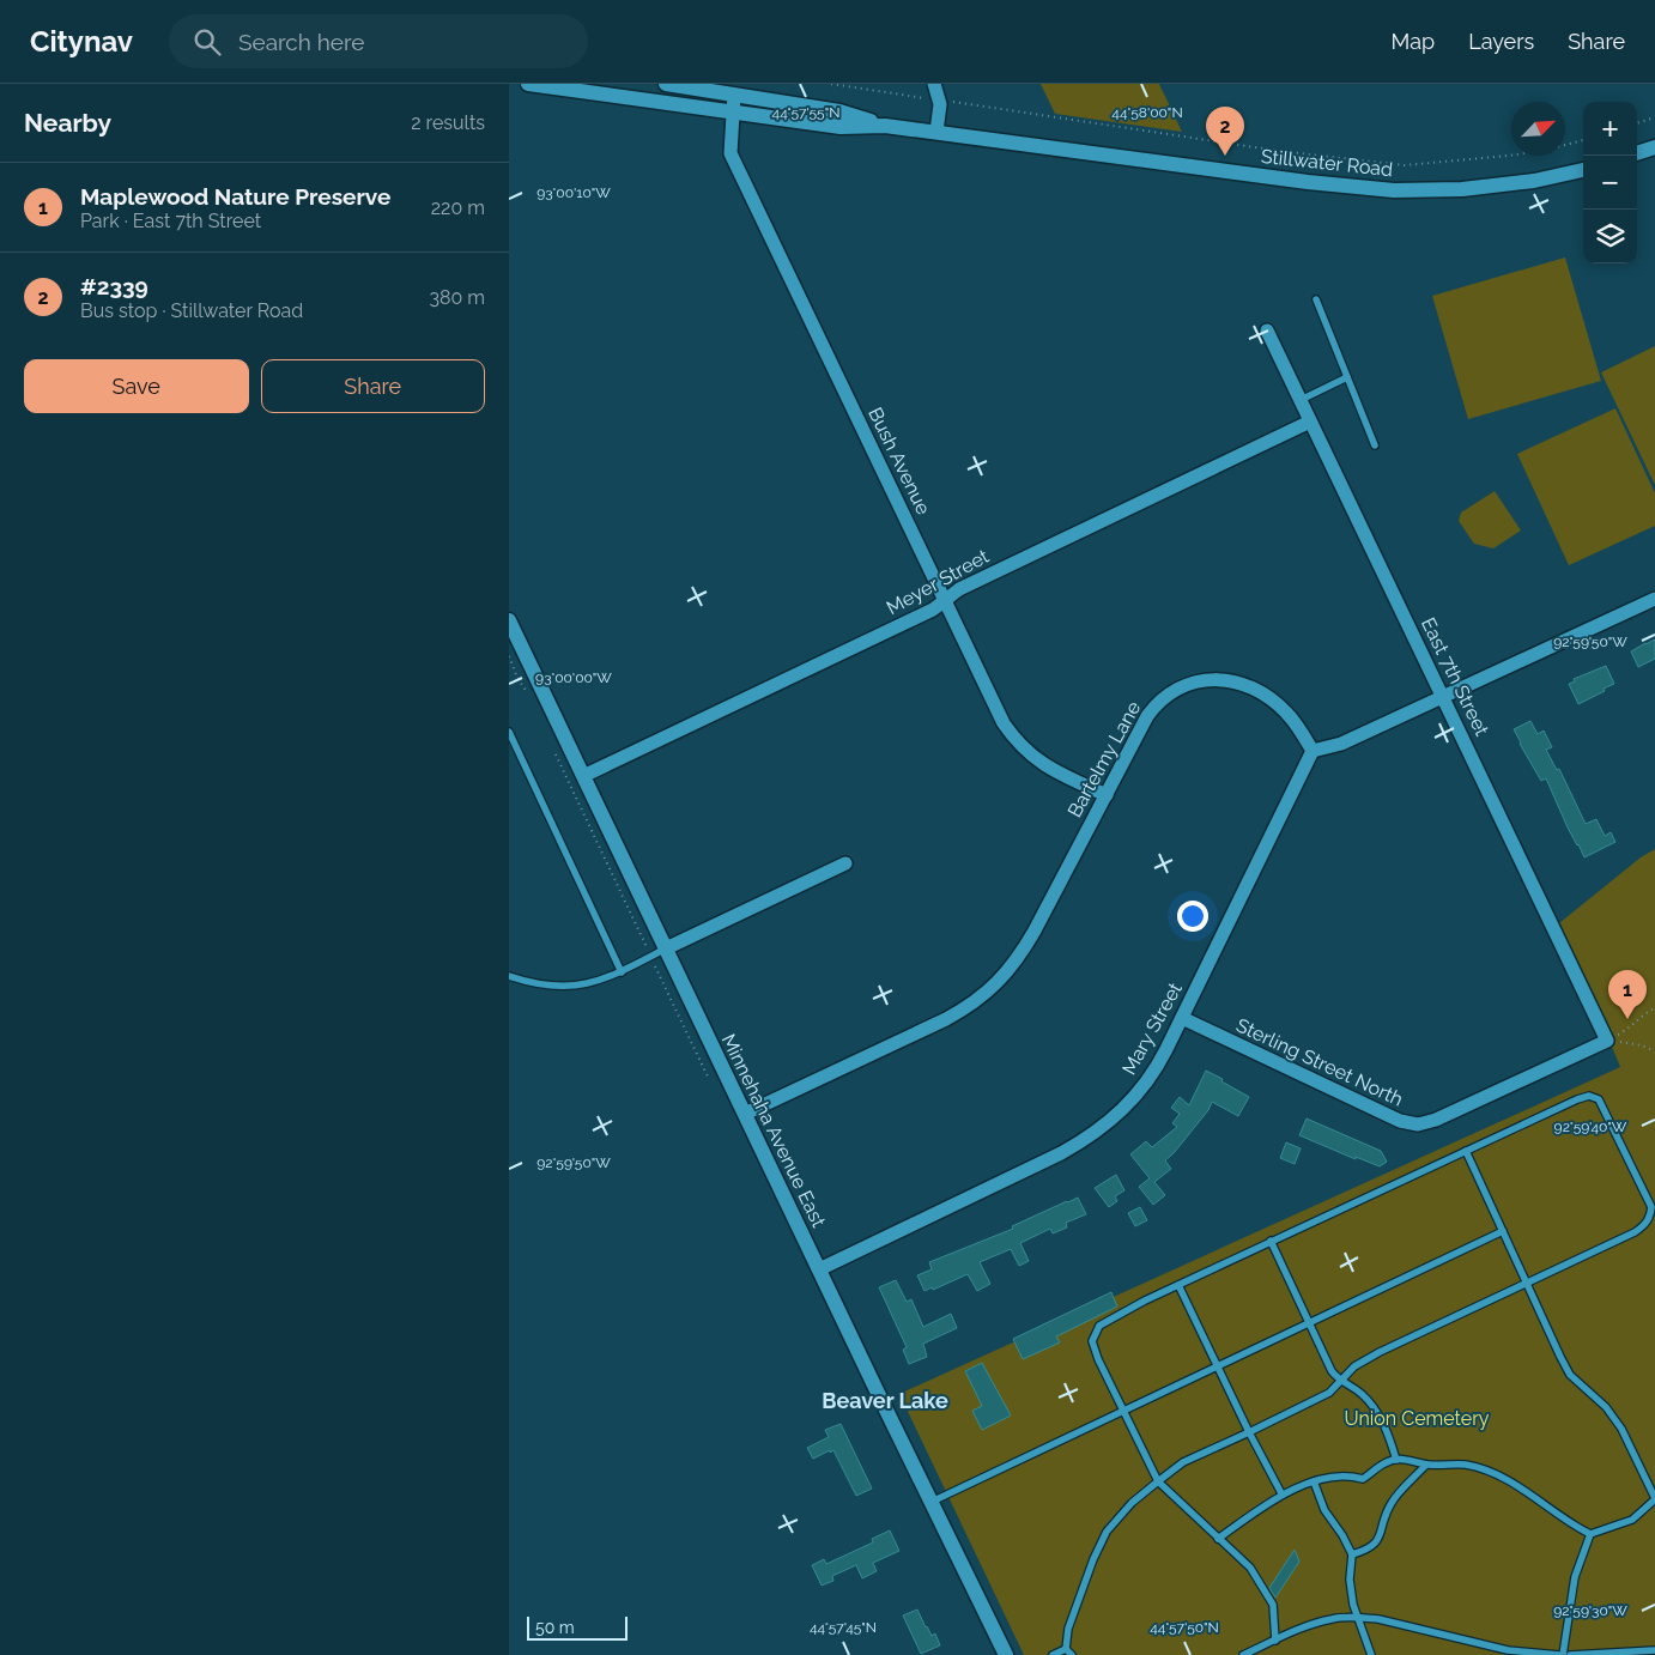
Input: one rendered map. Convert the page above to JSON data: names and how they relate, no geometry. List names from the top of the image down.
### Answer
{
  "streets": {
    "main road": ["Stillwater Road", "Minnehaha Avenue East"],
    "street": [
      "Bush Avenue",
      "Meyer Street",
      "East 7th Street",
      "Bartelmy Lane",
      "Mary Street",
      "Sterling Street North"
    ]
  },
  "crossings": [
    ["Stillwater Road", "Bush Avenue"],
    ["Bush Avenue", "Meyer Street"],
    ["Bush Avenue", "Bartelmy Lane"],
    ["Meyer Street", "East 7th Street"],
    ["Meyer Street", "Minnehaha Avenue East"],
    ["East 7th Street", "Sterling Street North"],
    ["Bartelmy Lane", "Mary Street"],
    ["Bartelmy Lane", "Minnehaha Avenue East"],
    ["Mary Street", "Sterling Street North"],
    ["Mary Street", "Minnehaha Avenue East"]
  ],
  "districts": ["Beaver Lake"],
  "parks": ["Union Cemetery"],
  "scale_bar": "50 m",
  "north": "top right",
  "page": {
    "header": "Citynav",
    "search": "Search here",
    "nav": ["Map", "Layers", "Share"],
    "heading": ["Nearby", "2 results"],
    "map_buttons": ["+", "−"],
    "pins": ["2", "1"],
    "list": [
      {
        "mark": "1",
        "name": "Maplewood Nature Preserve",
        "note": "Park · East 7th Street",
        "value": "220 m"
      },
      {
        "mark": "2",
        "name": "#2339",
        "note": "Bus stop · Stillwater Road",
        "value": "380 m"
      }
    ],
    "buttons": ["Save", "Share"],
    "scale": "50 m"
  },
  "coordinates": [
    "44°57'55\"N",
    "44°58'00\"N",
    "93°00'10\"W",
    "92°59'50\"W",
    "93°00'00\"W",
    "92°59'40\"W",
    "92°59'30\"W",
    "44°57'45\"N",
    "44°57'50\"N"
  ]
}
